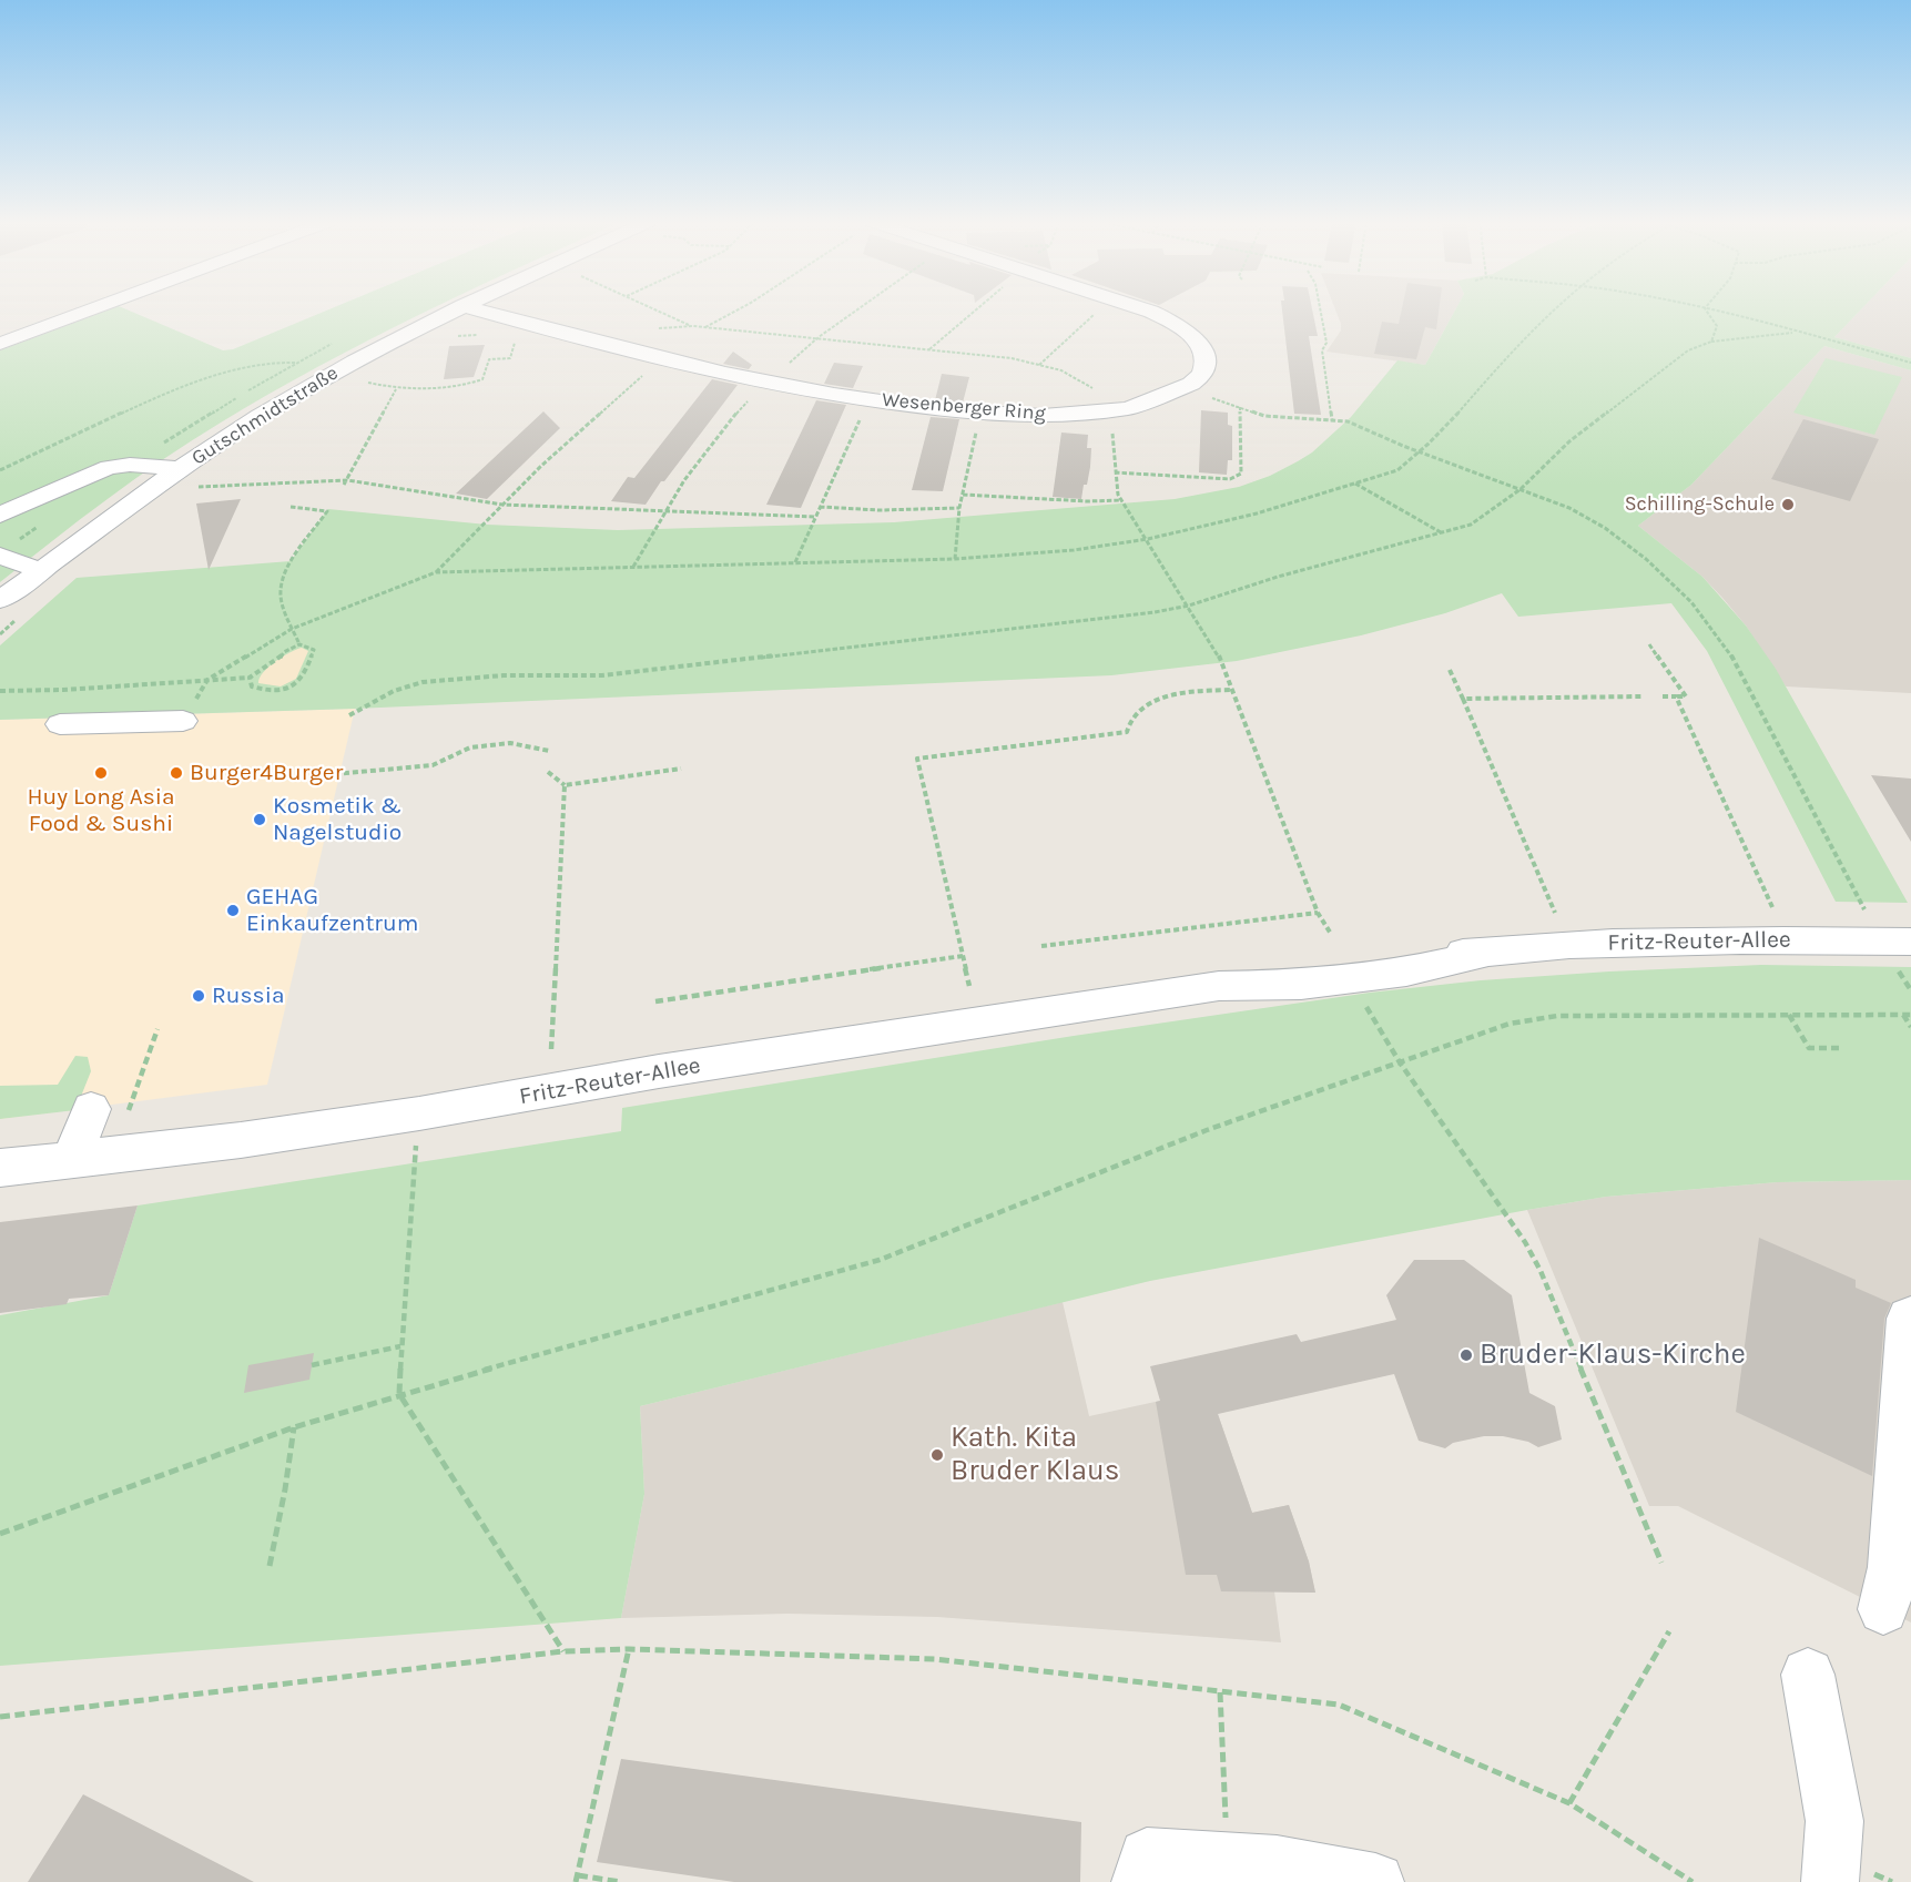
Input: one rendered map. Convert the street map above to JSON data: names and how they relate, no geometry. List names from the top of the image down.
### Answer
{
  "streets": {
    "street": ["Wesenberger Ring", "Gutschmidtstraße", "Fritz-Reuter-Allee"]
  },
  "places": [
    "Schilling-Schule",
    "Huy Long Asia Food & Sushi",
    "Burger4Burger",
    "Kosmetik & Nagelstudio",
    "GEHAG Einkaufzentrum",
    "Russia",
    "Bruder-Klaus-Kirche",
    "Kath. Kita Bruder Klaus"
  ]
}
